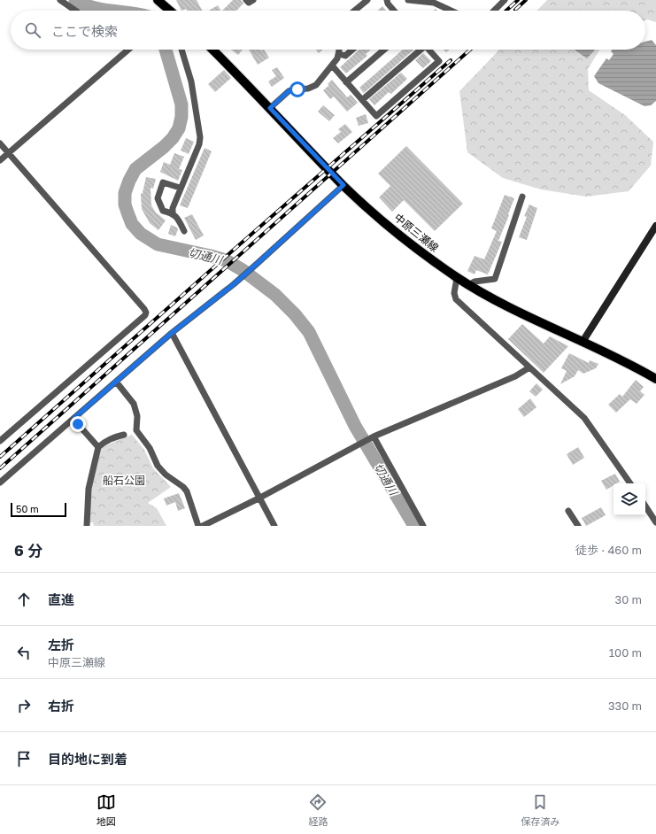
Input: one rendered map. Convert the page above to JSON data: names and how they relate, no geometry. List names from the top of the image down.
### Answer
{
  "streets": {
    "main road": ["中原三瀬線"]
  },
  "water": ["切通川"],
  "parks": ["船石公園"],
  "scale_bar": "50 m",
  "page": {
    "search": "ここで検索",
    "scale": "50 m",
    "heading": ["6 分", "徒歩 · 460 m"],
    "list": [
      ["直進", "30 m"],
      ["左折", "中原三瀬線", "100 m"],
      ["右折", "330 m"],
      "目的地に到着"
    ],
    "nav": ["地図", "経路", "保存済み"]
  }
}
